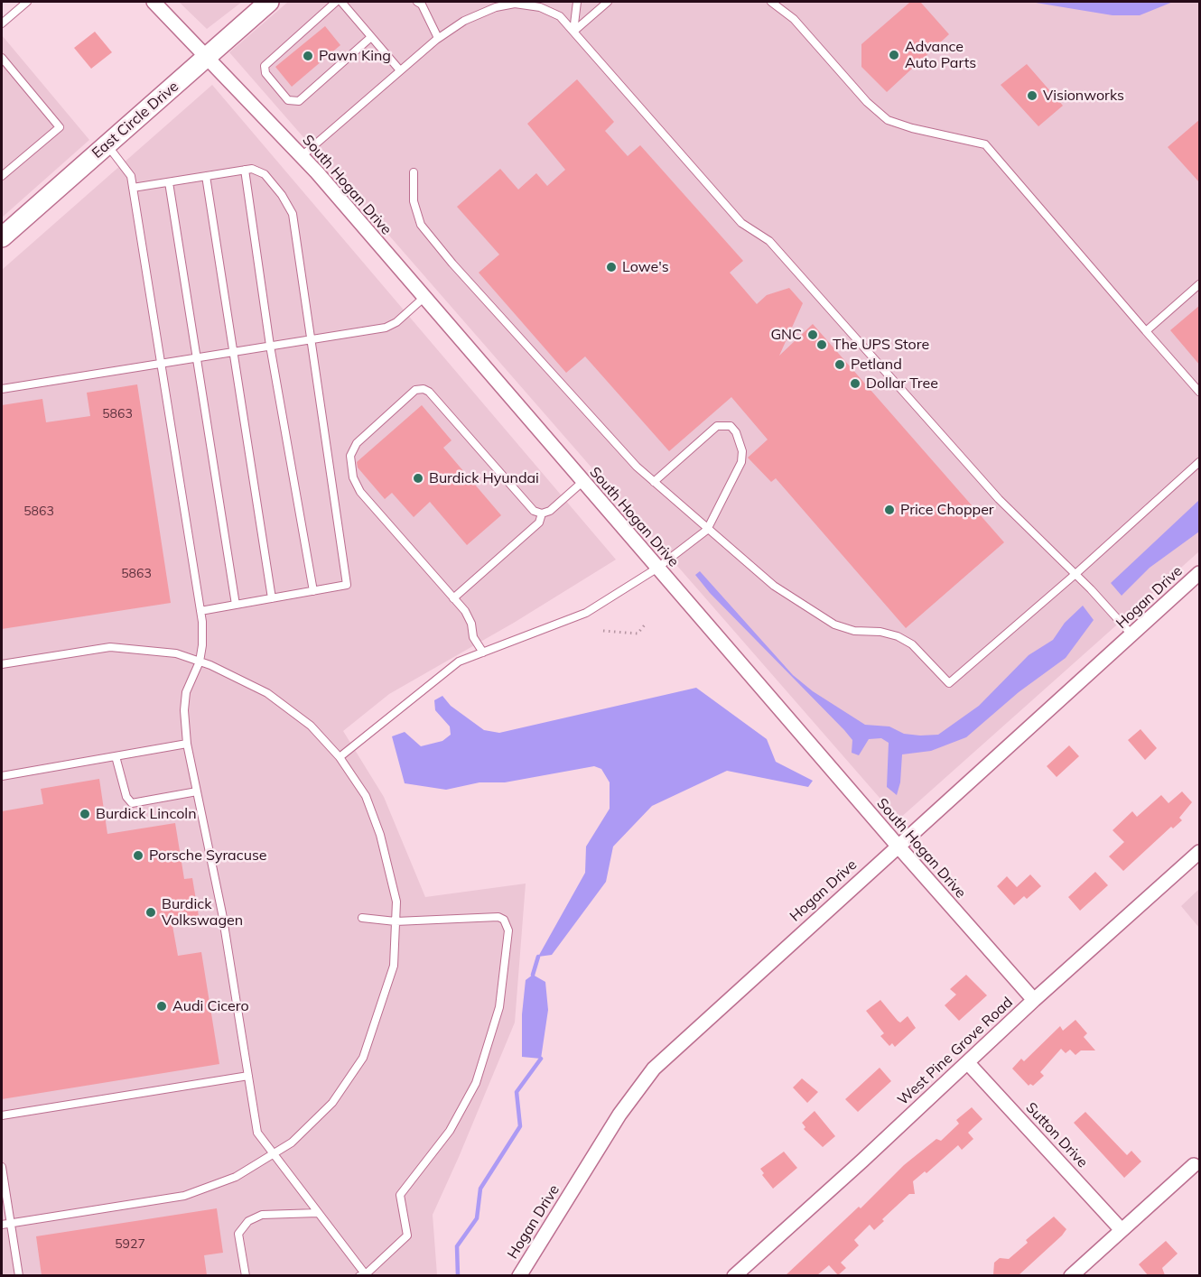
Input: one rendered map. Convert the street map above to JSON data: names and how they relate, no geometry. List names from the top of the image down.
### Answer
{
  "streets": {
    "street": [
      "East Circle Drive",
      "South Hogan Drive",
      "Hogan Drive",
      "West Pine Grove Road",
      "Sutton Drive"
    ]
  },
  "crossings": [
    ["East Circle Drive", "South Hogan Drive"],
    ["South Hogan Drive", "Hogan Drive"],
    ["South Hogan Drive", "West Pine Grove Road"],
    ["West Pine Grove Road", "Sutton Drive"]
  ],
  "places": [
    "Advance Auto Parts",
    "Pawn King",
    "Visionworks",
    "Lowe's",
    "GNC",
    "The UPS Store",
    "Petland",
    "Dollar Tree",
    "Burdick Hyundai",
    "Price Chopper",
    "Burdick Lincoln",
    "Porsche Syracuse",
    "Burdick Volkswagen",
    "Audi Cicero"
  ],
  "house_numbers": [
    "5863",
    "5863",
    "5863",
    "5927"
  ]
}
